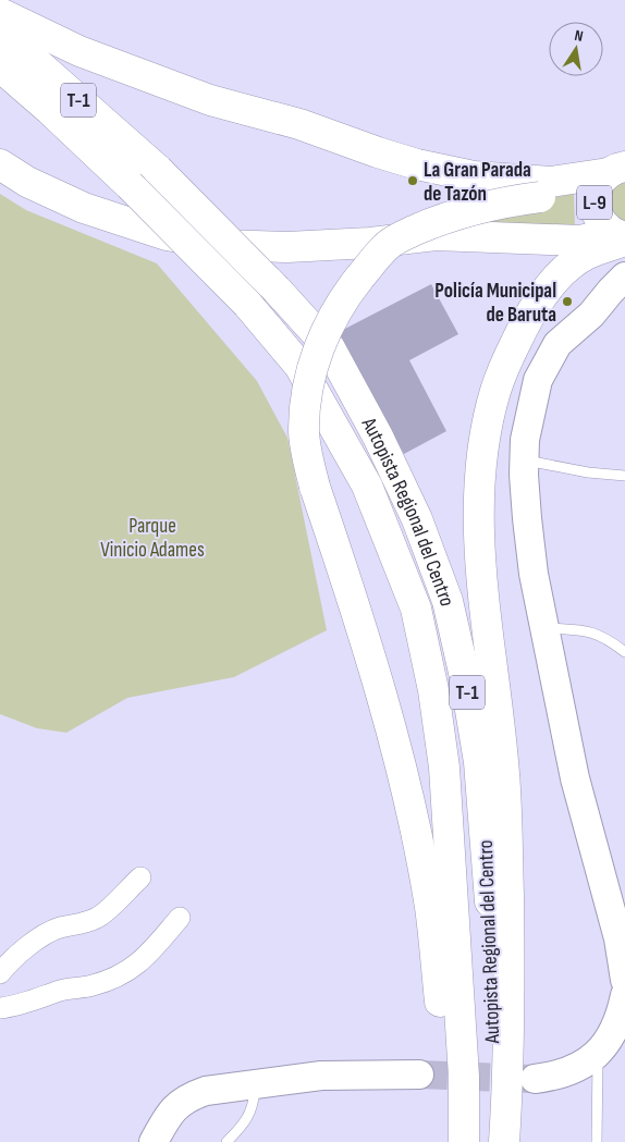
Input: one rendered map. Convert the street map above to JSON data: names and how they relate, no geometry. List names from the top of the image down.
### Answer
{
  "streets": {
    "main road": ["T-1", "L-9", "Autopista Regional del Centro"]
  },
  "parks": ["Parque Vinicio Adames"],
  "places": ["La Gran Parada de Tazón", "Policía Municipal de Baruta"],
  "north": "top"
}
